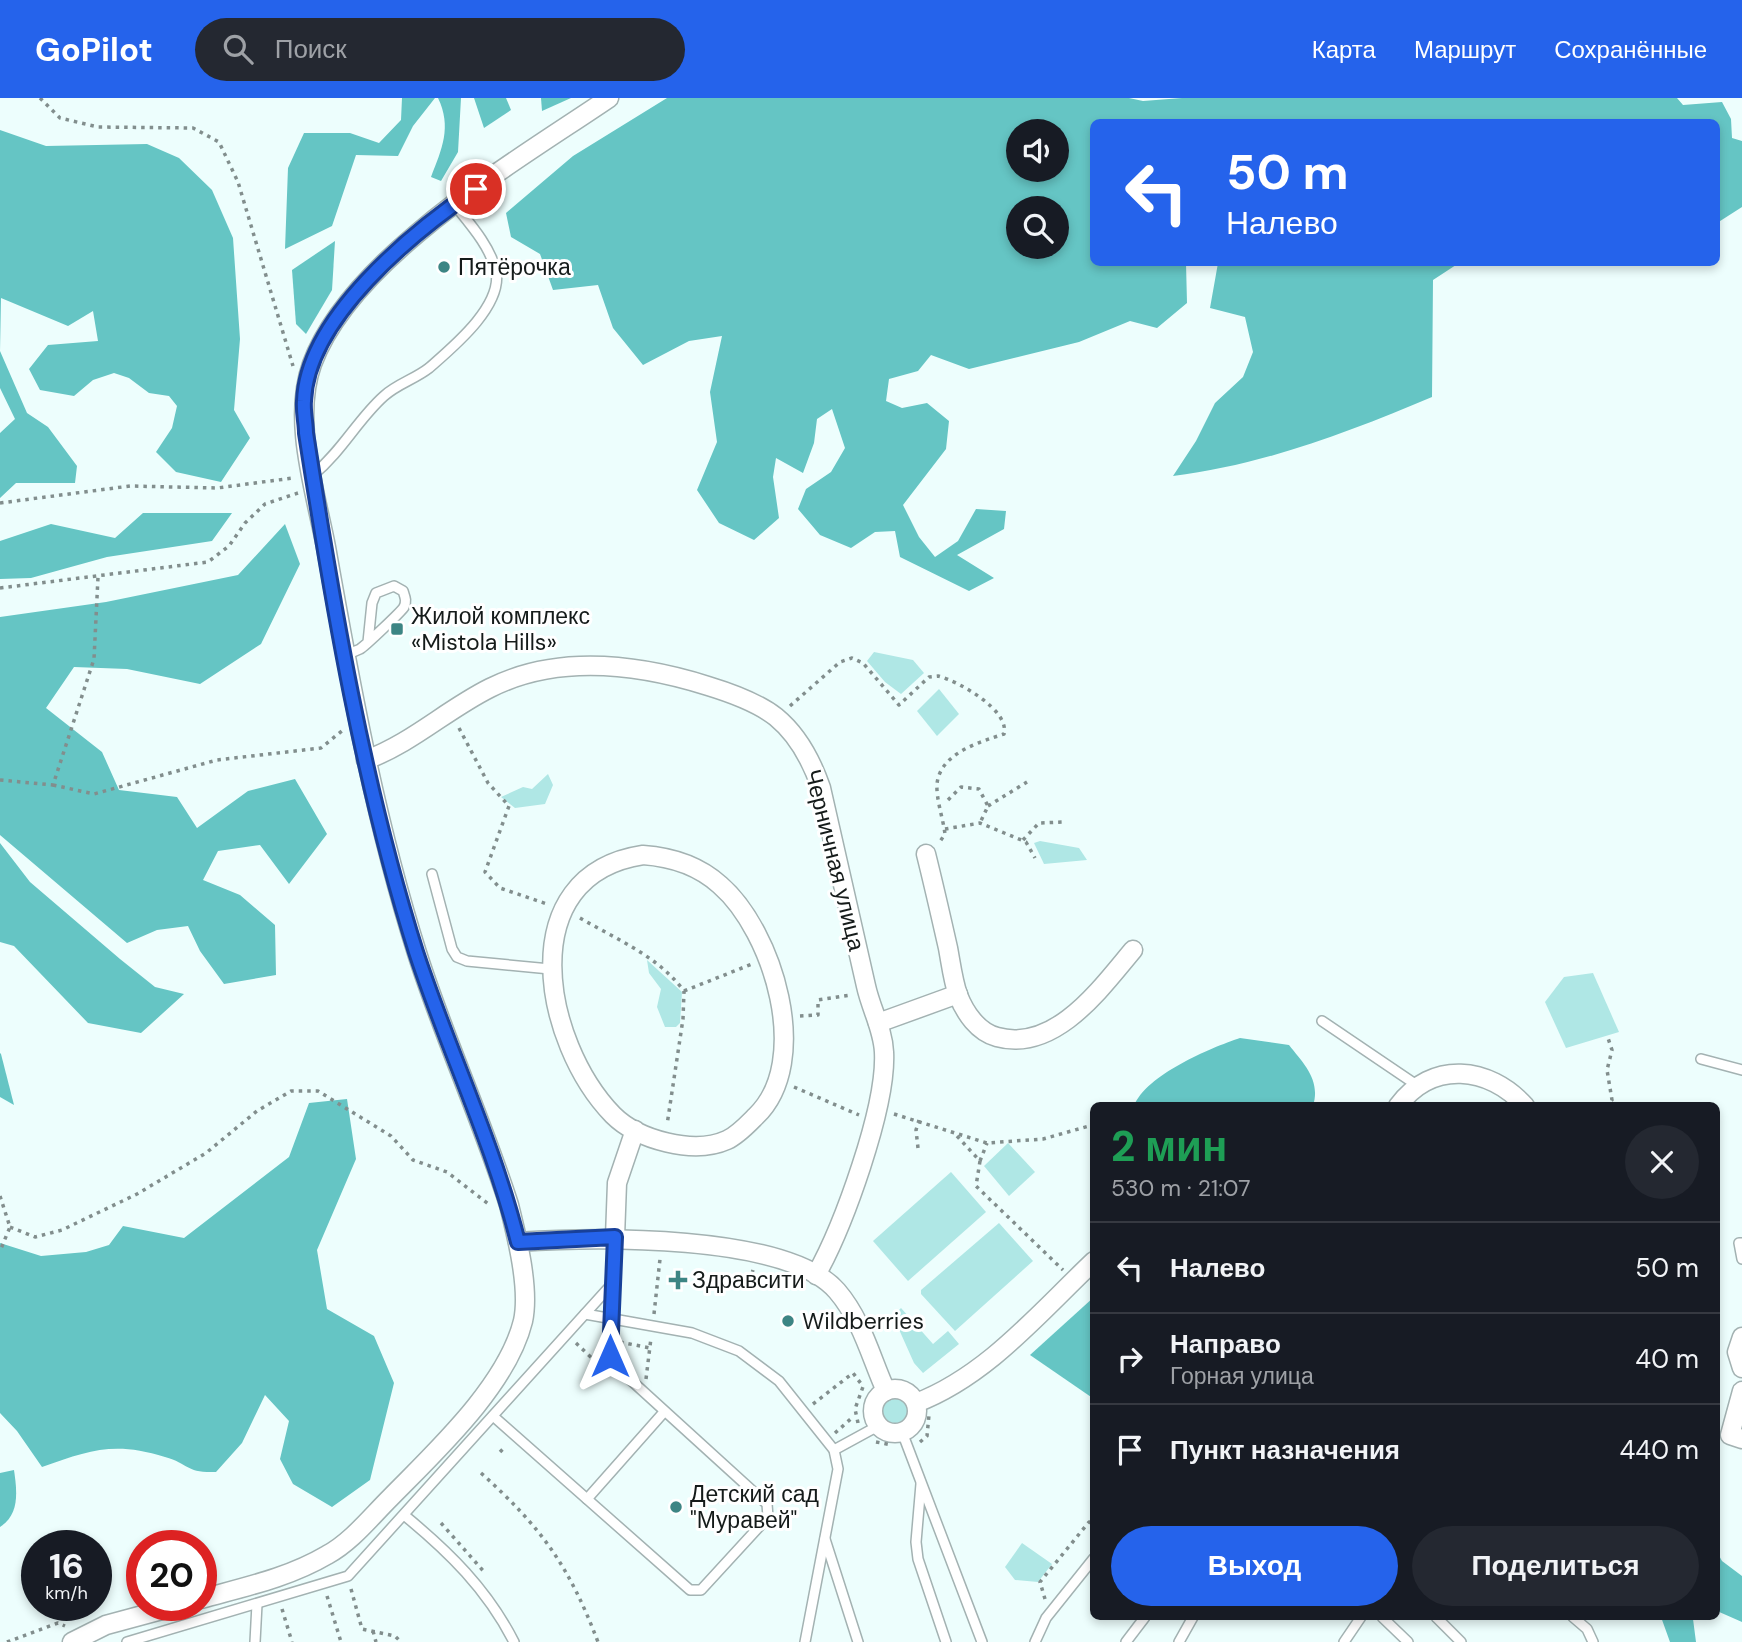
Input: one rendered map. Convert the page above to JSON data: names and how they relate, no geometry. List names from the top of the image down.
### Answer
{
  "streets": {
    "street": ["Черничная улица"]
  },
  "places": {
    "other": ["Пятёрочка", "Wildberries", "Детский сад \"Муравей\""],
    "transit": ["Жилой комплекс «Mistola Hills»"],
    "health": ["Здравсити"]
  },
  "page": {
    "header": "GoPilot",
    "search": "Поиск",
    "nav": ["Карта", "Маршрут", "Сохранённые"],
    "turn": ["50 m", "Налево"],
    "heading": ["2 мин", "530 m · 21:07"],
    "list": [
      {
        "name": "Налево",
        "value": "50 m"
      },
      {
        "name": "Направо",
        "note": "Горная улица",
        "value": "40 m"
      },
      {
        "name": "Пункт назначения",
        "value": "440 m"
      }
    ],
    "buttons": ["Выход", "Поделиться"],
    "speed": "16 km/h",
    "limit": "20"
  }
}
